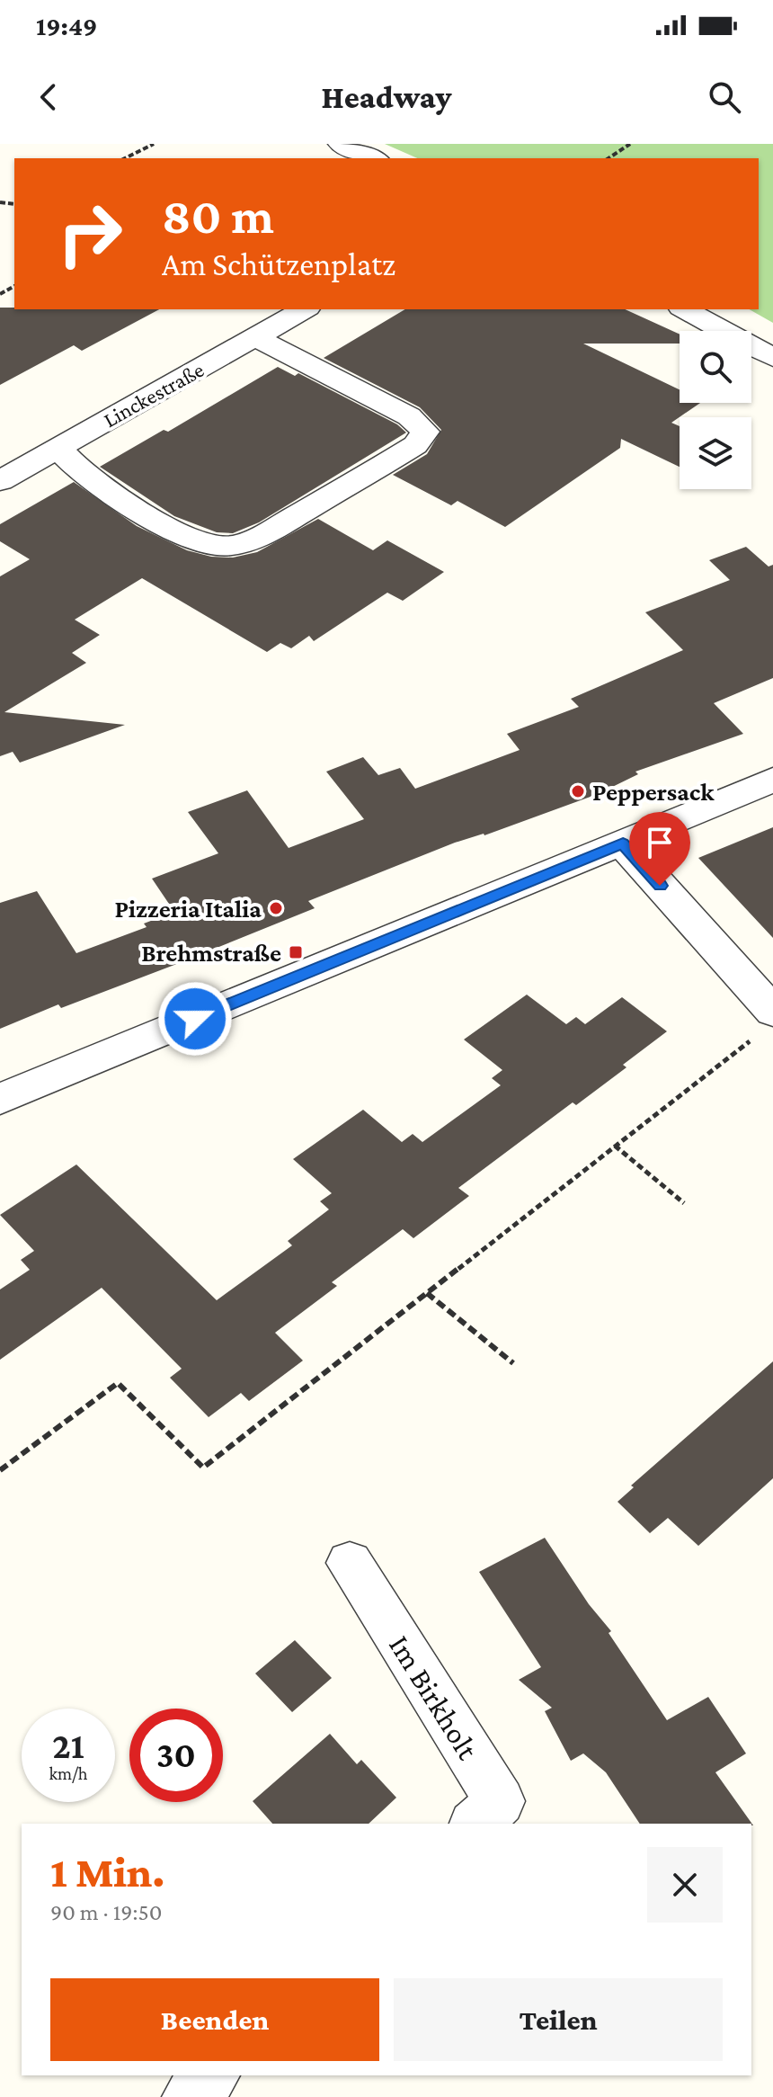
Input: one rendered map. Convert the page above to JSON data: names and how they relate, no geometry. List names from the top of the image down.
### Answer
{
  "streets": {
    "street": ["Linckestraße", "Im Birkholt"]
  },
  "places": {
    "other": ["Peppersack", "Pizzeria Italia"],
    "transit": ["Brehmstraße"]
  },
  "page": {
    "status": "19:49",
    "header": "Headway",
    "turn": ["80 m", "Am Schützenplatz"],
    "speed": "21 km/h",
    "limit": "30",
    "heading": ["1 Min.", "90 m · 19:50"],
    "buttons": ["Beenden", "Teilen"]
  }
}
